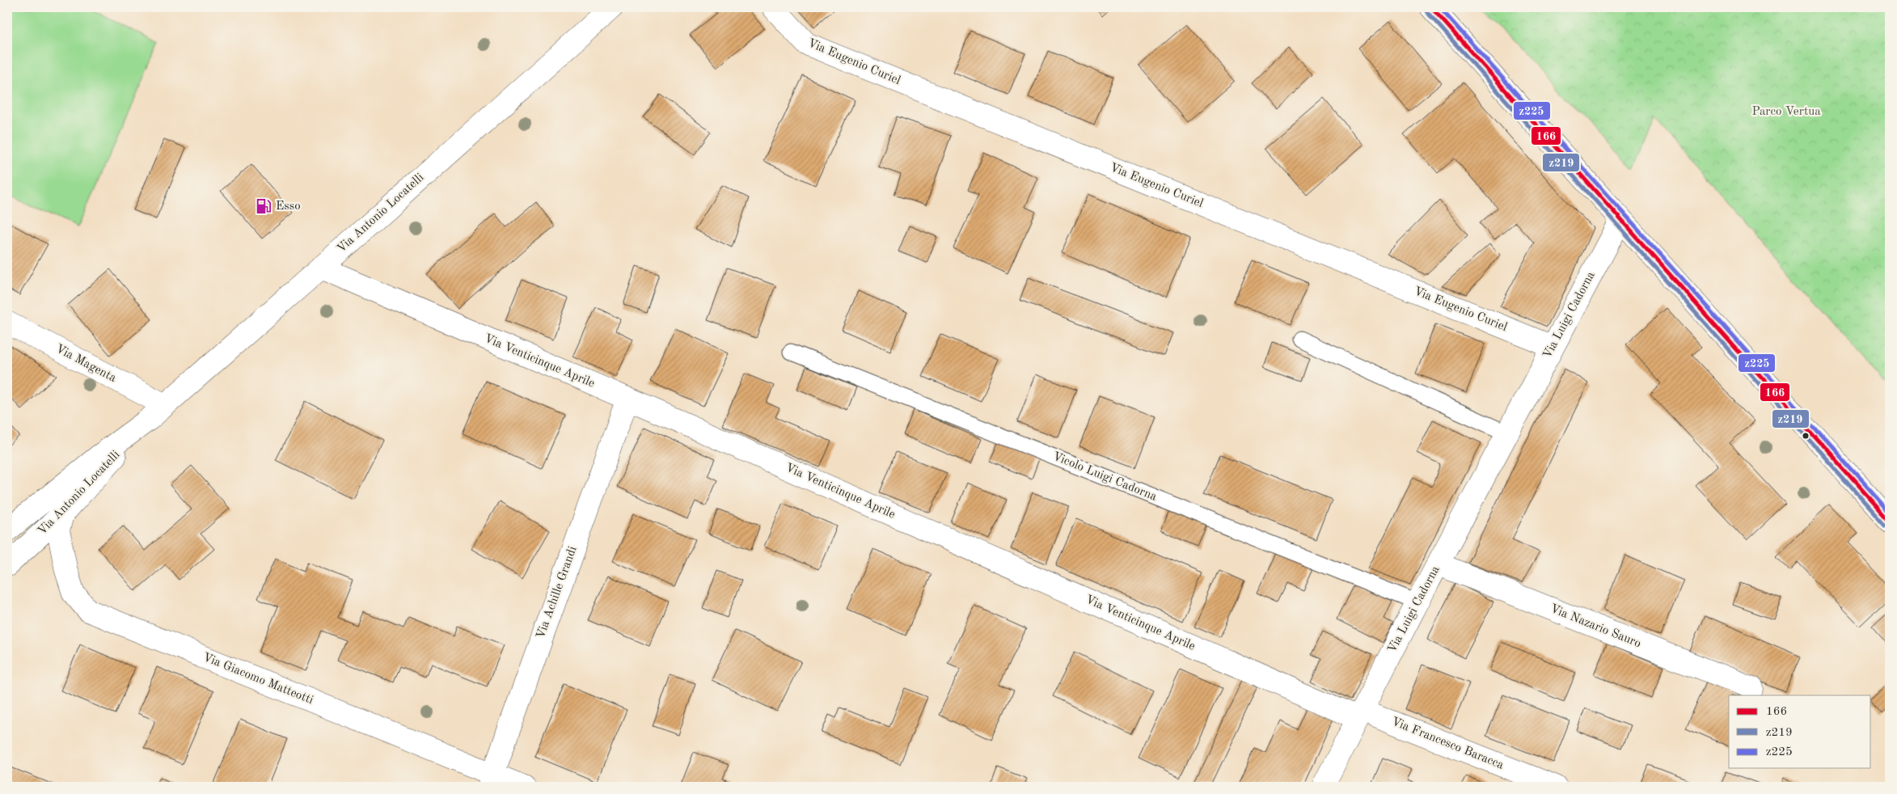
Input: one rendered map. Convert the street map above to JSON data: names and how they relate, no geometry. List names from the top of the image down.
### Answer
{
  "streets": {
    "street": [
      "Via Eugenio Curiel",
      "Via Antonio Locatelli",
      "Via Luigi Cadorna",
      "Via Venticinque Aprile",
      "Via Magenta",
      "Via Achille Grandi",
      "Via Nazario Sauro",
      "Via Giacomo Matteotti",
      "Via Francesco Baracca"
    ],
    "lane": ["Vicolo Luigi Cadorna"]
  },
  "crossings": [
    ["Via Eugenio Curiel", "Via Luigi Cadorna"],
    ["Via Antonio Locatelli", "Via Venticinque Aprile"],
    ["Via Antonio Locatelli", "Via Magenta"],
    ["Via Antonio Locatelli", "Via Giacomo Matteotti"],
    ["Via Luigi Cadorna", "Via Venticinque Aprile"],
    ["Via Luigi Cadorna", "Vicolo Luigi Cadorna"],
    ["Via Luigi Cadorna", "Via Nazario Sauro"],
    ["Via Luigi Cadorna", "Via Francesco Baracca"],
    ["Via Venticinque Aprile", "Via Achille Grandi"],
    ["Via Venticinque Aprile", "Via Francesco Baracca"],
    ["Via Achille Grandi", "Via Giacomo Matteotti"]
  ],
  "parks": ["Parco Vertua"],
  "places": {
    "fuel station": ["Esso"]
  },
  "lines": ["transit line 166", "transit line z225", "transit line z219"],
  "legend": ["166", "z219", "z225"]
}
